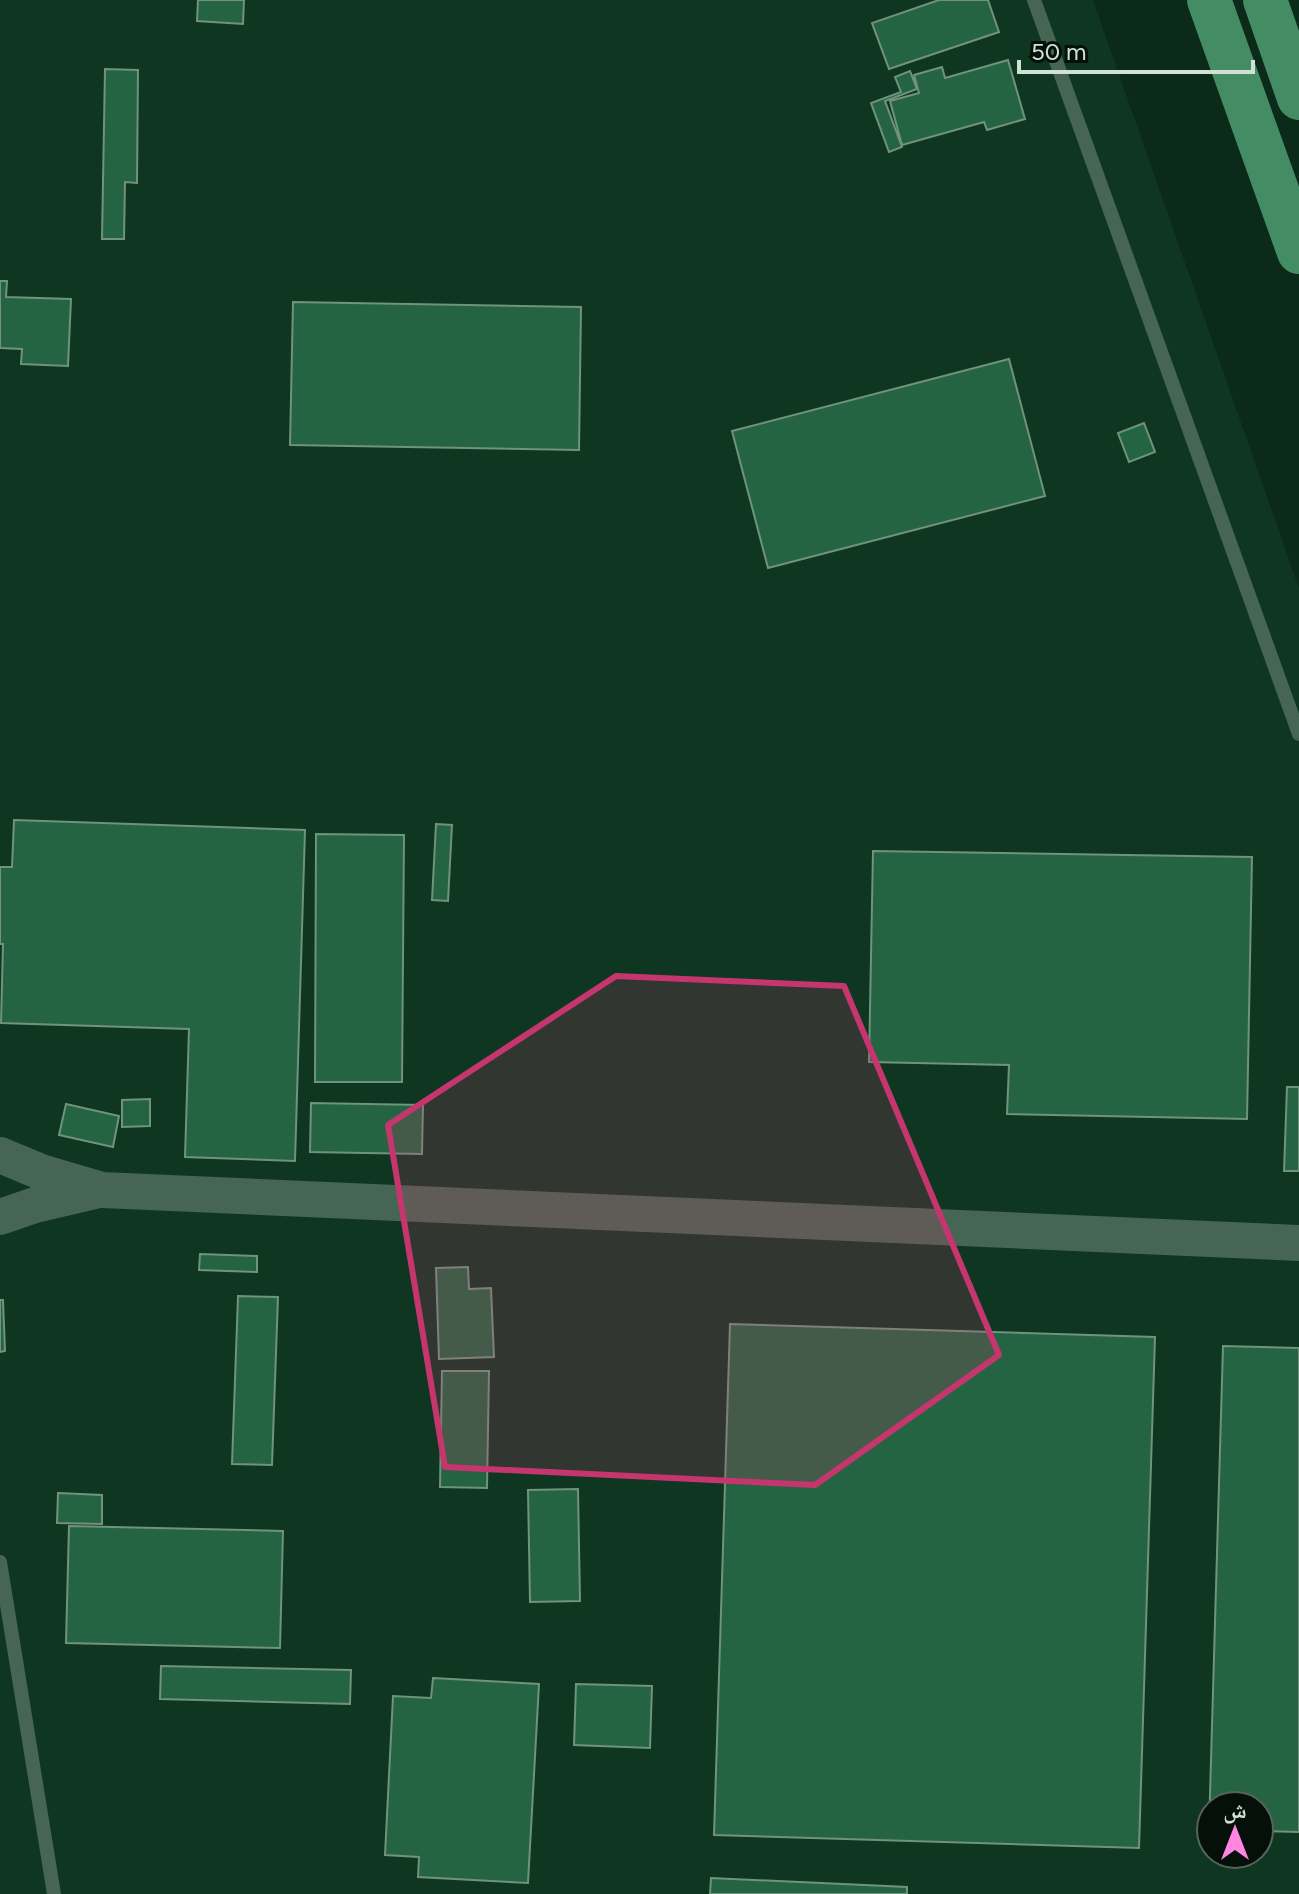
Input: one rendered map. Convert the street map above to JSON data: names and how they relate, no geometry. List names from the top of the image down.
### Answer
{
  "scale_bar": "50 m",
  "north": "top"
}
